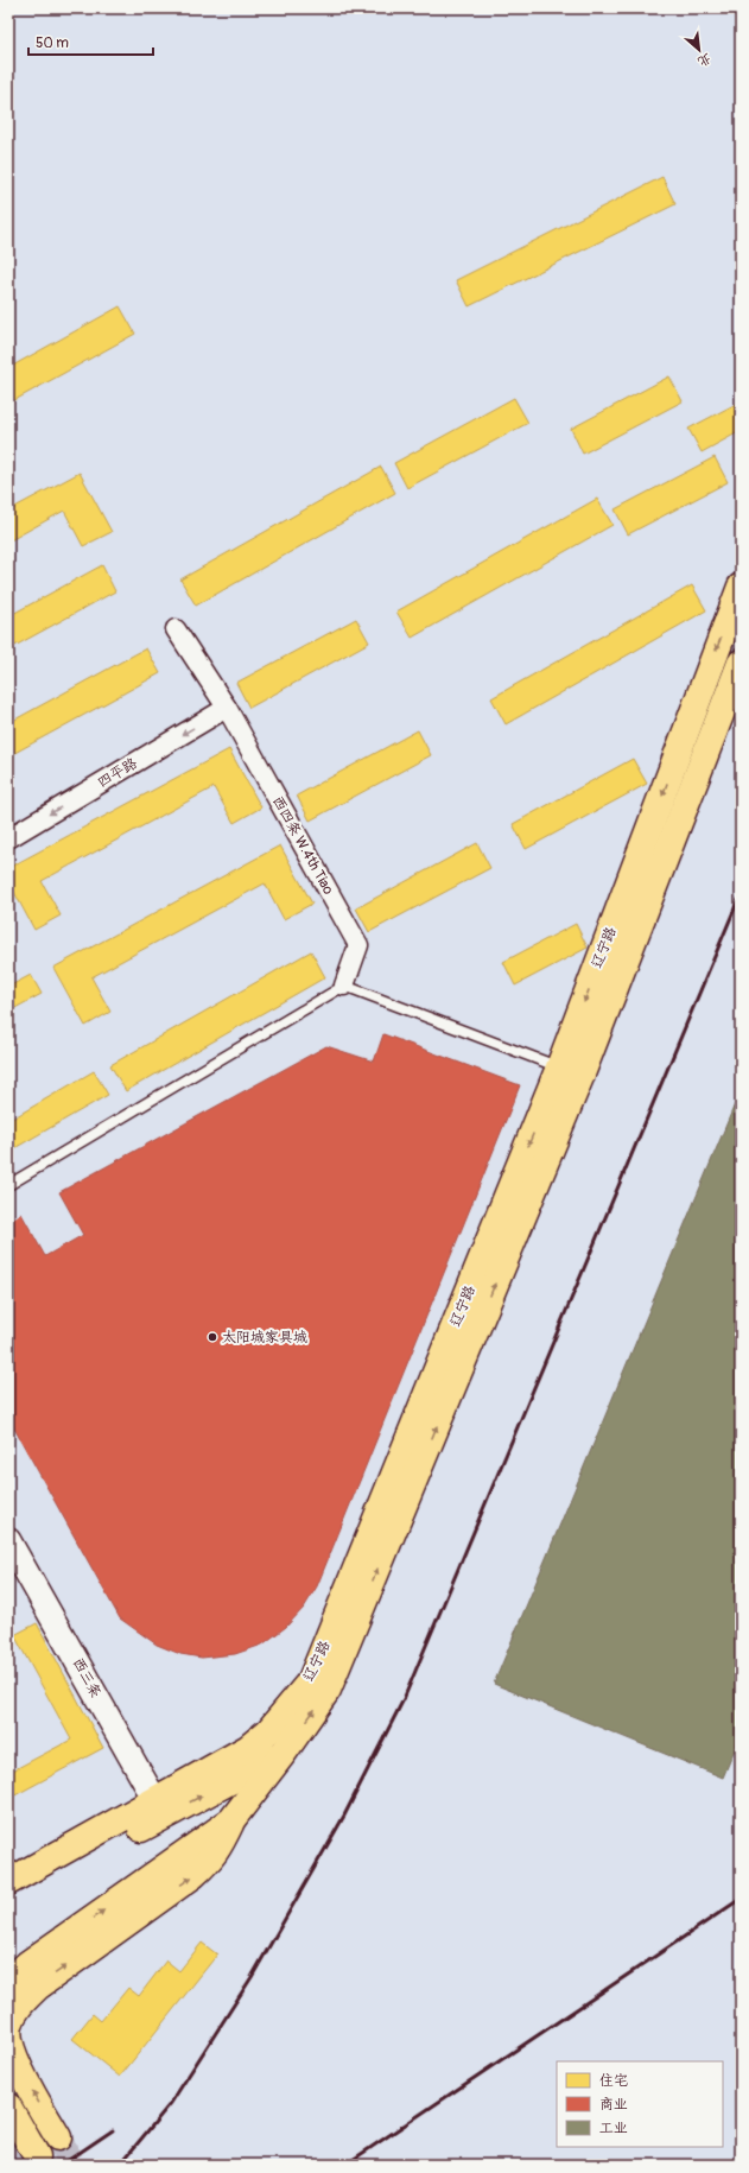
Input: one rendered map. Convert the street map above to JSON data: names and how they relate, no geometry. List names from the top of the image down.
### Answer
{
  "streets": {
    "main road": ["辽宁路"],
    "street": ["四平路", "西四条 W.4th Tiao", "西三条"]
  },
  "crossings": [
    ["四平路", "西四条 W.4th Tiao"],
    ["辽宁路", "西三条"]
  ],
  "one_way": ["四平路"],
  "places": ["太阳城家具城"],
  "legend": ["住宅", "商业", "工业"],
  "scale_bar": "50 m",
  "north": "bottom right"
}
